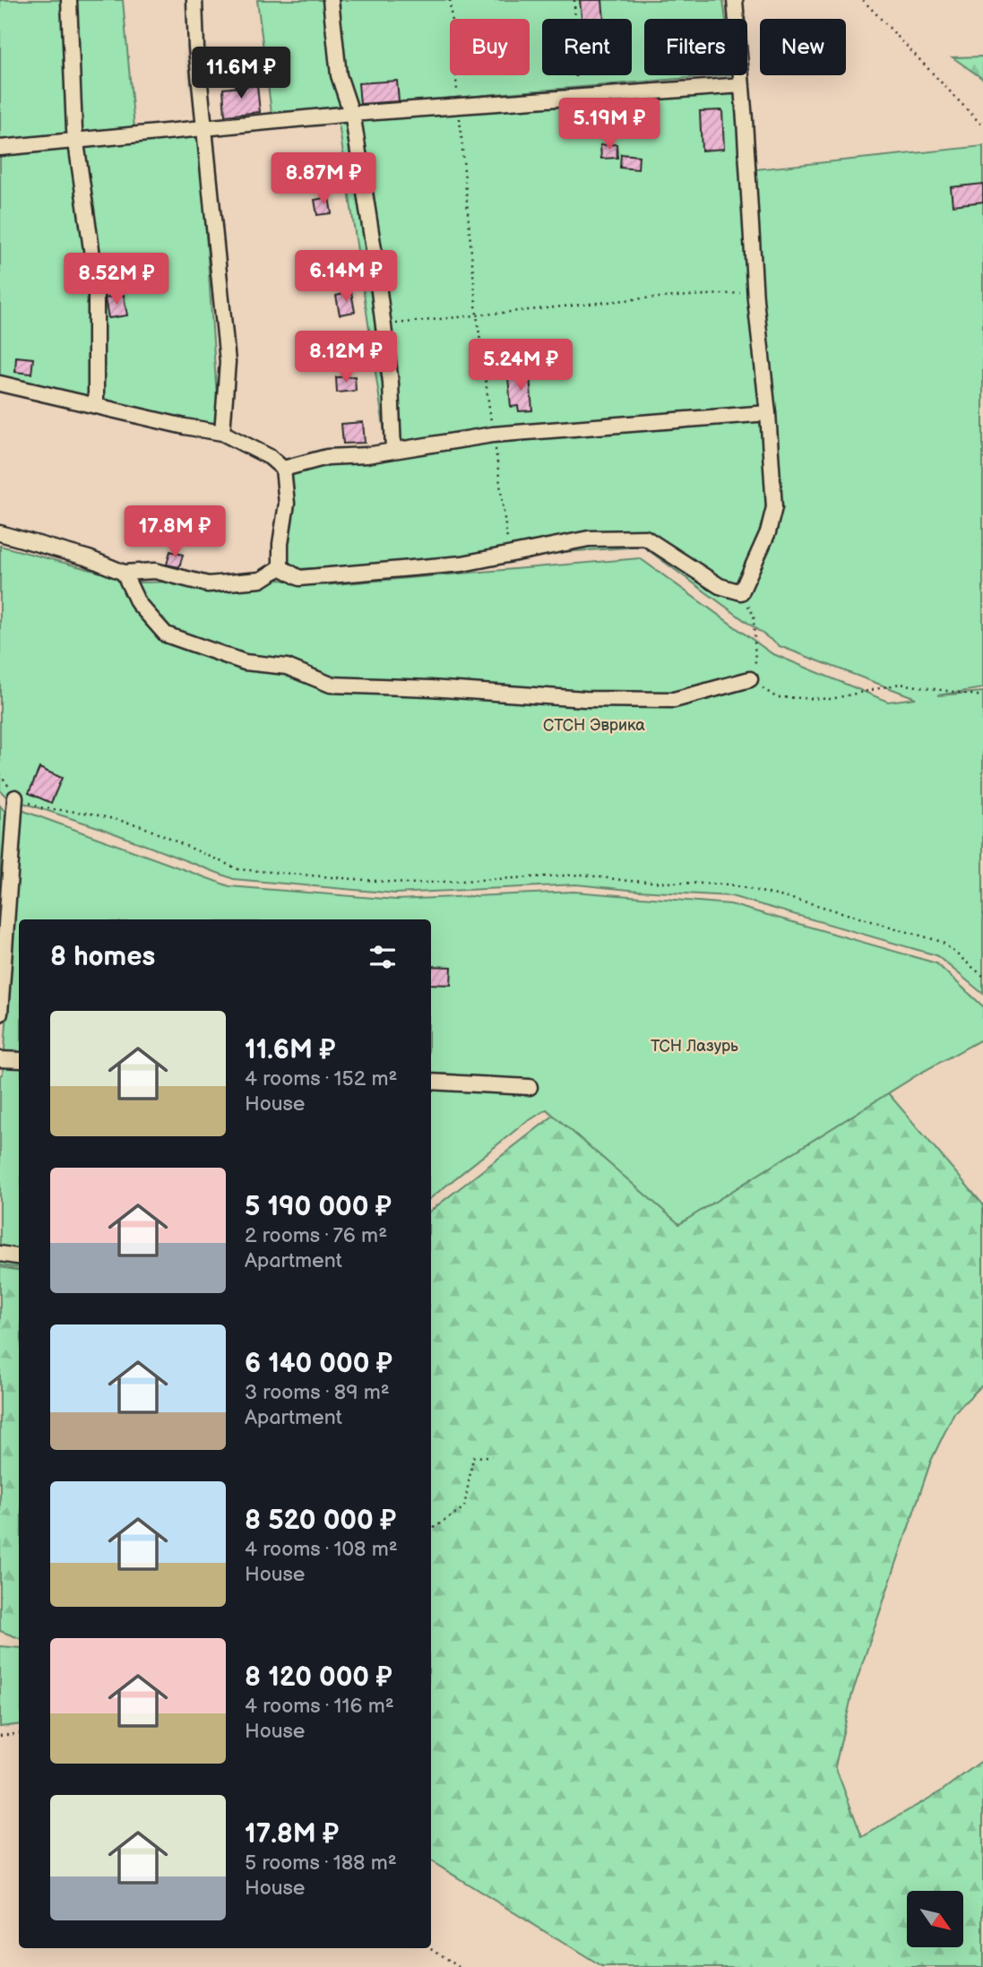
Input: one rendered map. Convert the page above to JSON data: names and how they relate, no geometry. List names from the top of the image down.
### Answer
{
  "parks": ["СТСН Эврика", "ТСН Лазурь"],
  "north": "bottom right",
  "page": {
    "chip": [
      "Buy",
      "Rent",
      "Filters",
      "New"
    ],
    "price": [
      "11.6M ₽",
      "5.19M ₽",
      "8.87M ₽",
      "6.14M ₽",
      "8.52M ₽",
      "8.12M ₽",
      "5.24M ₽",
      "17.8M ₽"
    ],
    "heading": "8 homes",
    "list": [
      {
        "name": "11.6M ₽",
        "note": "4 rooms · 152 m² · House"
      },
      {
        "name": "5 190 000 ₽",
        "note": "2 rooms · 76 m² · Apartment"
      },
      {
        "name": "6 140 000 ₽",
        "note": "3 rooms · 89 m² · Apartment"
      },
      {
        "name": "8 520 000 ₽",
        "note": "4 rooms · 108 m² · House"
      },
      {
        "name": "8 120 000 ₽",
        "note": "4 rooms · 116 m² · House"
      },
      {
        "name": "17.8M ₽",
        "note": "5 rooms · 188 m² · House"
      }
    ]
  }
}
